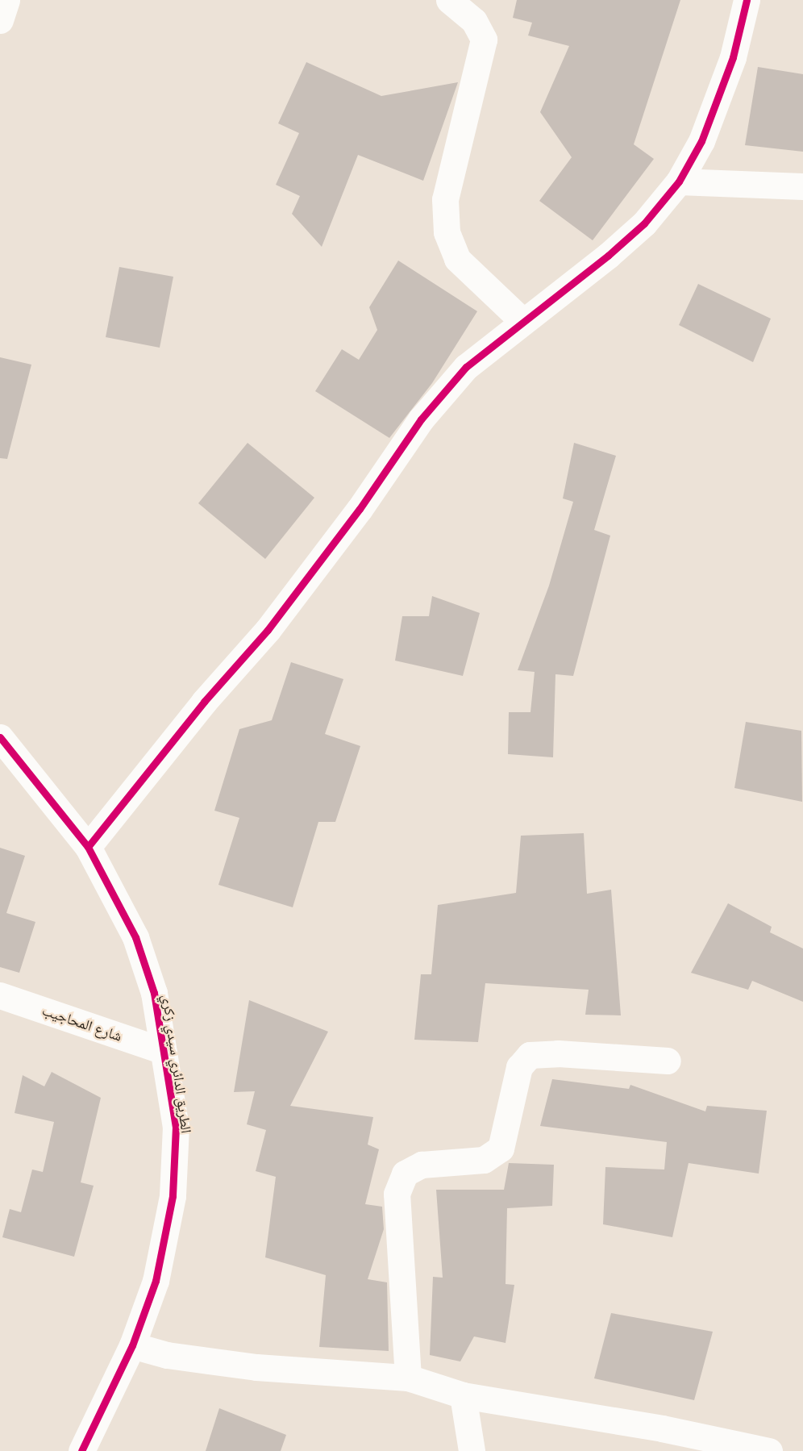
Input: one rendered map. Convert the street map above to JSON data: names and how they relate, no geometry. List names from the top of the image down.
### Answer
{
  "streets": {
    "street": ["شارع المحاجيب", "الطريق الدائري سيدي زكري"]
  },
  "crossings": [
    ["شارع المحاجيب", "الطريق الدائري سيدي زكري"]
  ]
}
